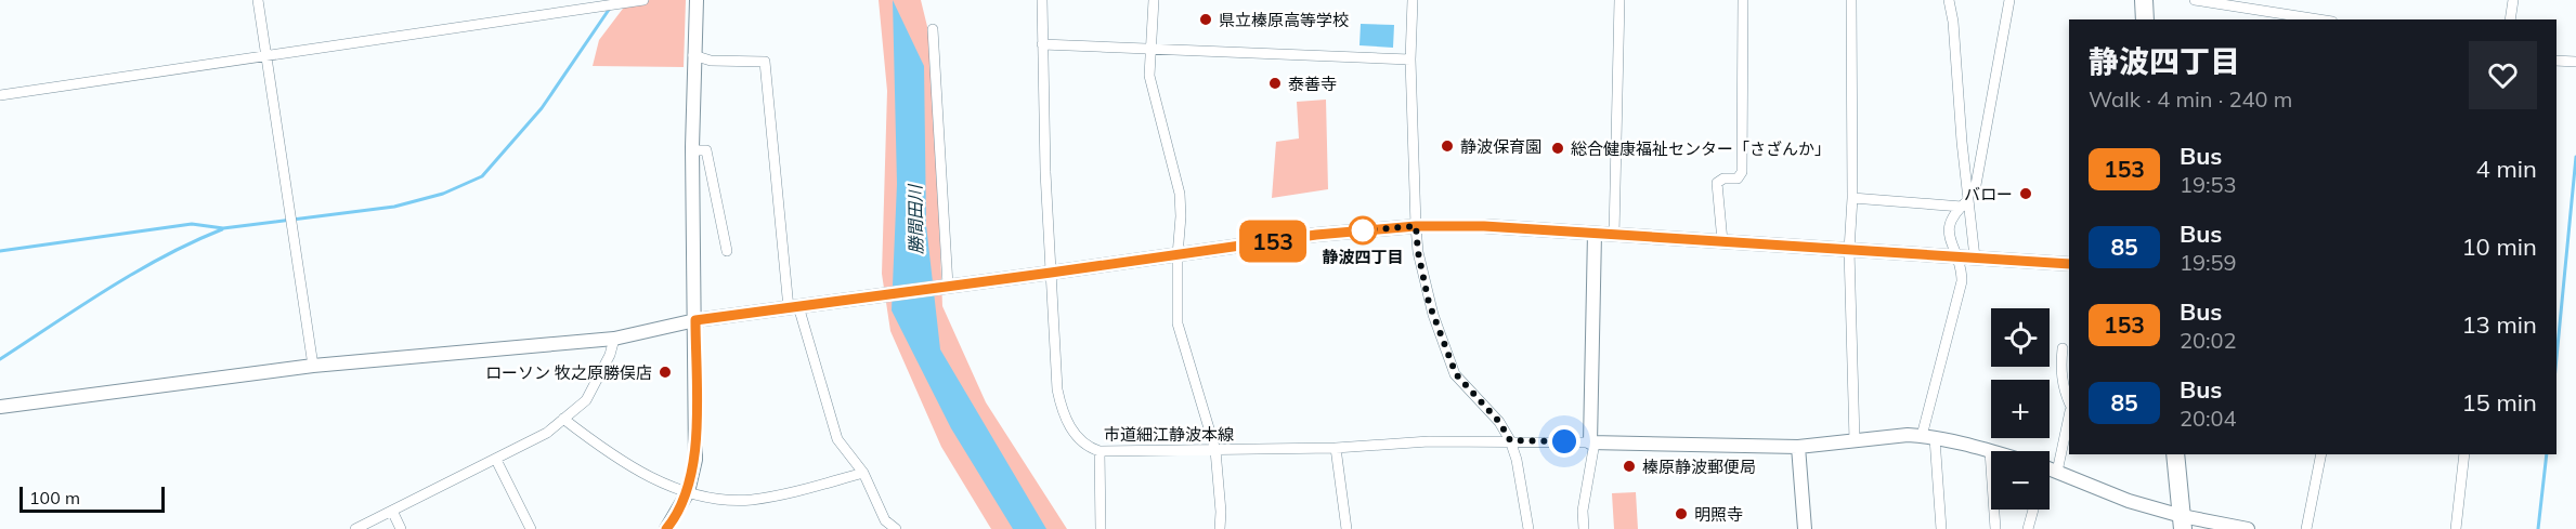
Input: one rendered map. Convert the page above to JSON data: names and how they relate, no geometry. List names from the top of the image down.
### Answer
{
  "streets": {
    "street": ["市道細江静波本線"]
  },
  "water": ["勝間田川"],
  "places": [
    "県立榛原高等学校",
    "泰善寺",
    "静波保育園",
    "総合健康福祉センター「さざんか」",
    "バロー",
    "静波四丁目",
    "ローソン 牧之原勝俣店",
    "榛原静波郵便局",
    "明照寺"
  ],
  "lines": ["bus line 153"],
  "scale_bar": "100 m",
  "page": {
    "on_map": "153",
    "heading": ["静波四丁目", "Walk · 4 min · 240 m"],
    "list": [
      {
        "mark": "153",
        "name": "Bus",
        "note": "19:53",
        "value": "4 min"
      },
      {
        "mark": "85",
        "name": "Bus",
        "note": "19:59",
        "value": "10 min"
      },
      {
        "mark": "153",
        "name": "Bus",
        "note": "20:02",
        "value": "13 min"
      },
      {
        "mark": "85",
        "name": "Bus",
        "note": "20:04",
        "value": "15 min"
      }
    ],
    "map_buttons": ["+", "−"],
    "scale": "100 m"
  }
}
